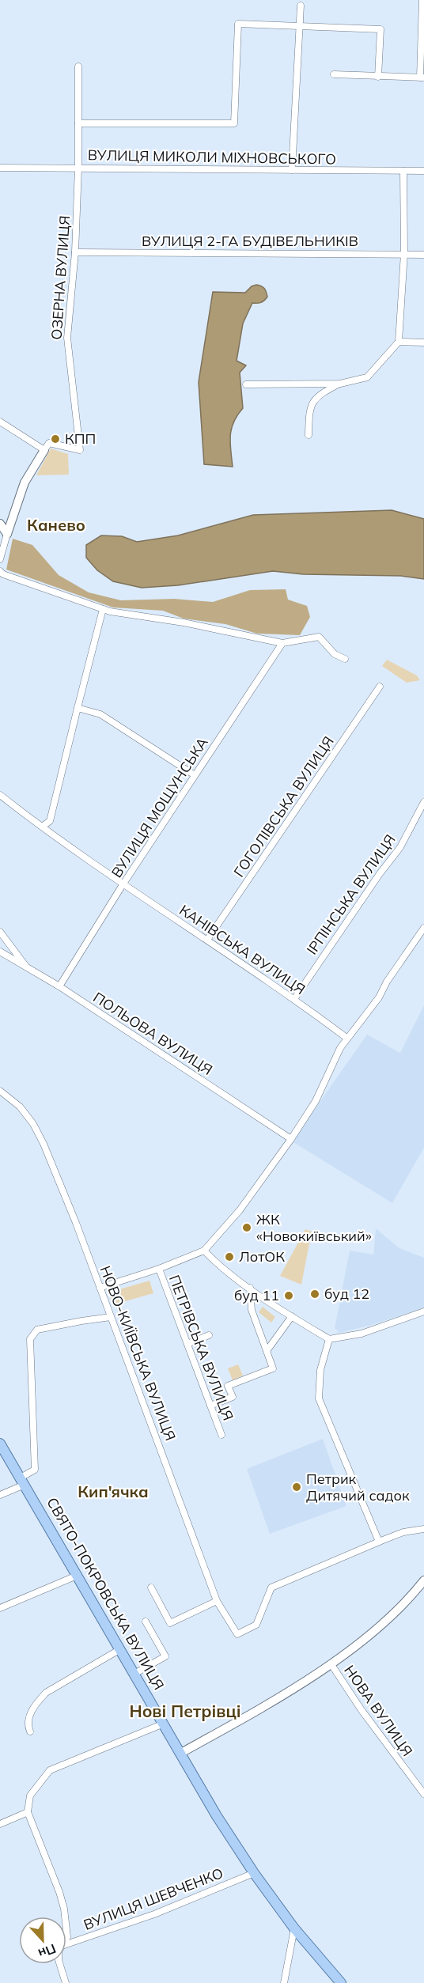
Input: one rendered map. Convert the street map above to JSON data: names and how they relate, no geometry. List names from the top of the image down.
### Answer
{
  "streets": {
    "main road": ["СВЯТО-ПОКРОВСЬКА ВУЛИЦЯ"],
    "street": [
      "ВУЛИЦЯ МИКОЛИ МІХНОВСЬКОГО",
      "ВУЛИЦЯ 2-ГА БУДІВЕЛЬНИКІВ",
      "ОЗЕРНА ВУЛИЦЯ",
      "ГОГОЛІВСЬКА ВУЛИЦЯ",
      "ВУЛИЦЯ МОЩУНСЬКА",
      "ІРПІНСЬКА ВУЛИЦЯ",
      "КАНІВСЬКА ВУЛИЦЯ",
      "ПОЛЬОВА ВУЛИЦЯ",
      "ПЕТРІВСЬКА ВУЛИЦЯ",
      "НОВО-КИЇВСЬКА ВУЛИЦЯ",
      "НОВА ВУЛИЦЯ",
      "ВУЛИЦЯ ШЕВЧЕНКО"
    ]
  },
  "crossings": [
    ["ВУЛИЦЯ МИКОЛИ МІХНОВСЬКОГО", "ОЗЕРНА ВУЛИЦЯ"],
    ["ВУЛИЦЯ 2-ГА БУДІВЕЛЬНИКІВ", "ОЗЕРНА ВУЛИЦЯ"],
    ["ГОГОЛІВСЬКА ВУЛИЦЯ", "КАНІВСЬКА ВУЛИЦЯ"],
    ["ВУЛИЦЯ МОЩУНСЬКА", "КАНІВСЬКА ВУЛИЦЯ"],
    ["ВУЛИЦЯ МОЩУНСЬКА", "ПОЛЬОВА ВУЛИЦЯ"],
    ["ІРПІНСЬКА ВУЛИЦЯ", "КАНІВСЬКА ВУЛИЦЯ"],
    ["СВЯТО-ПОКРОВСЬКА ВУЛИЦЯ", "ВУЛИЦЯ ШЕВЧЕНКО"]
  ],
  "districts": ["Канево", "Кип'ячка", "Нові Петрівці"],
  "places": [
    "КПП",
    "ЖК «Новокиївський»",
    "ЛотОК",
    "буд 12",
    "буд 11",
    "Петрик Дитячий садок"
  ],
  "north": "bottom"
}
